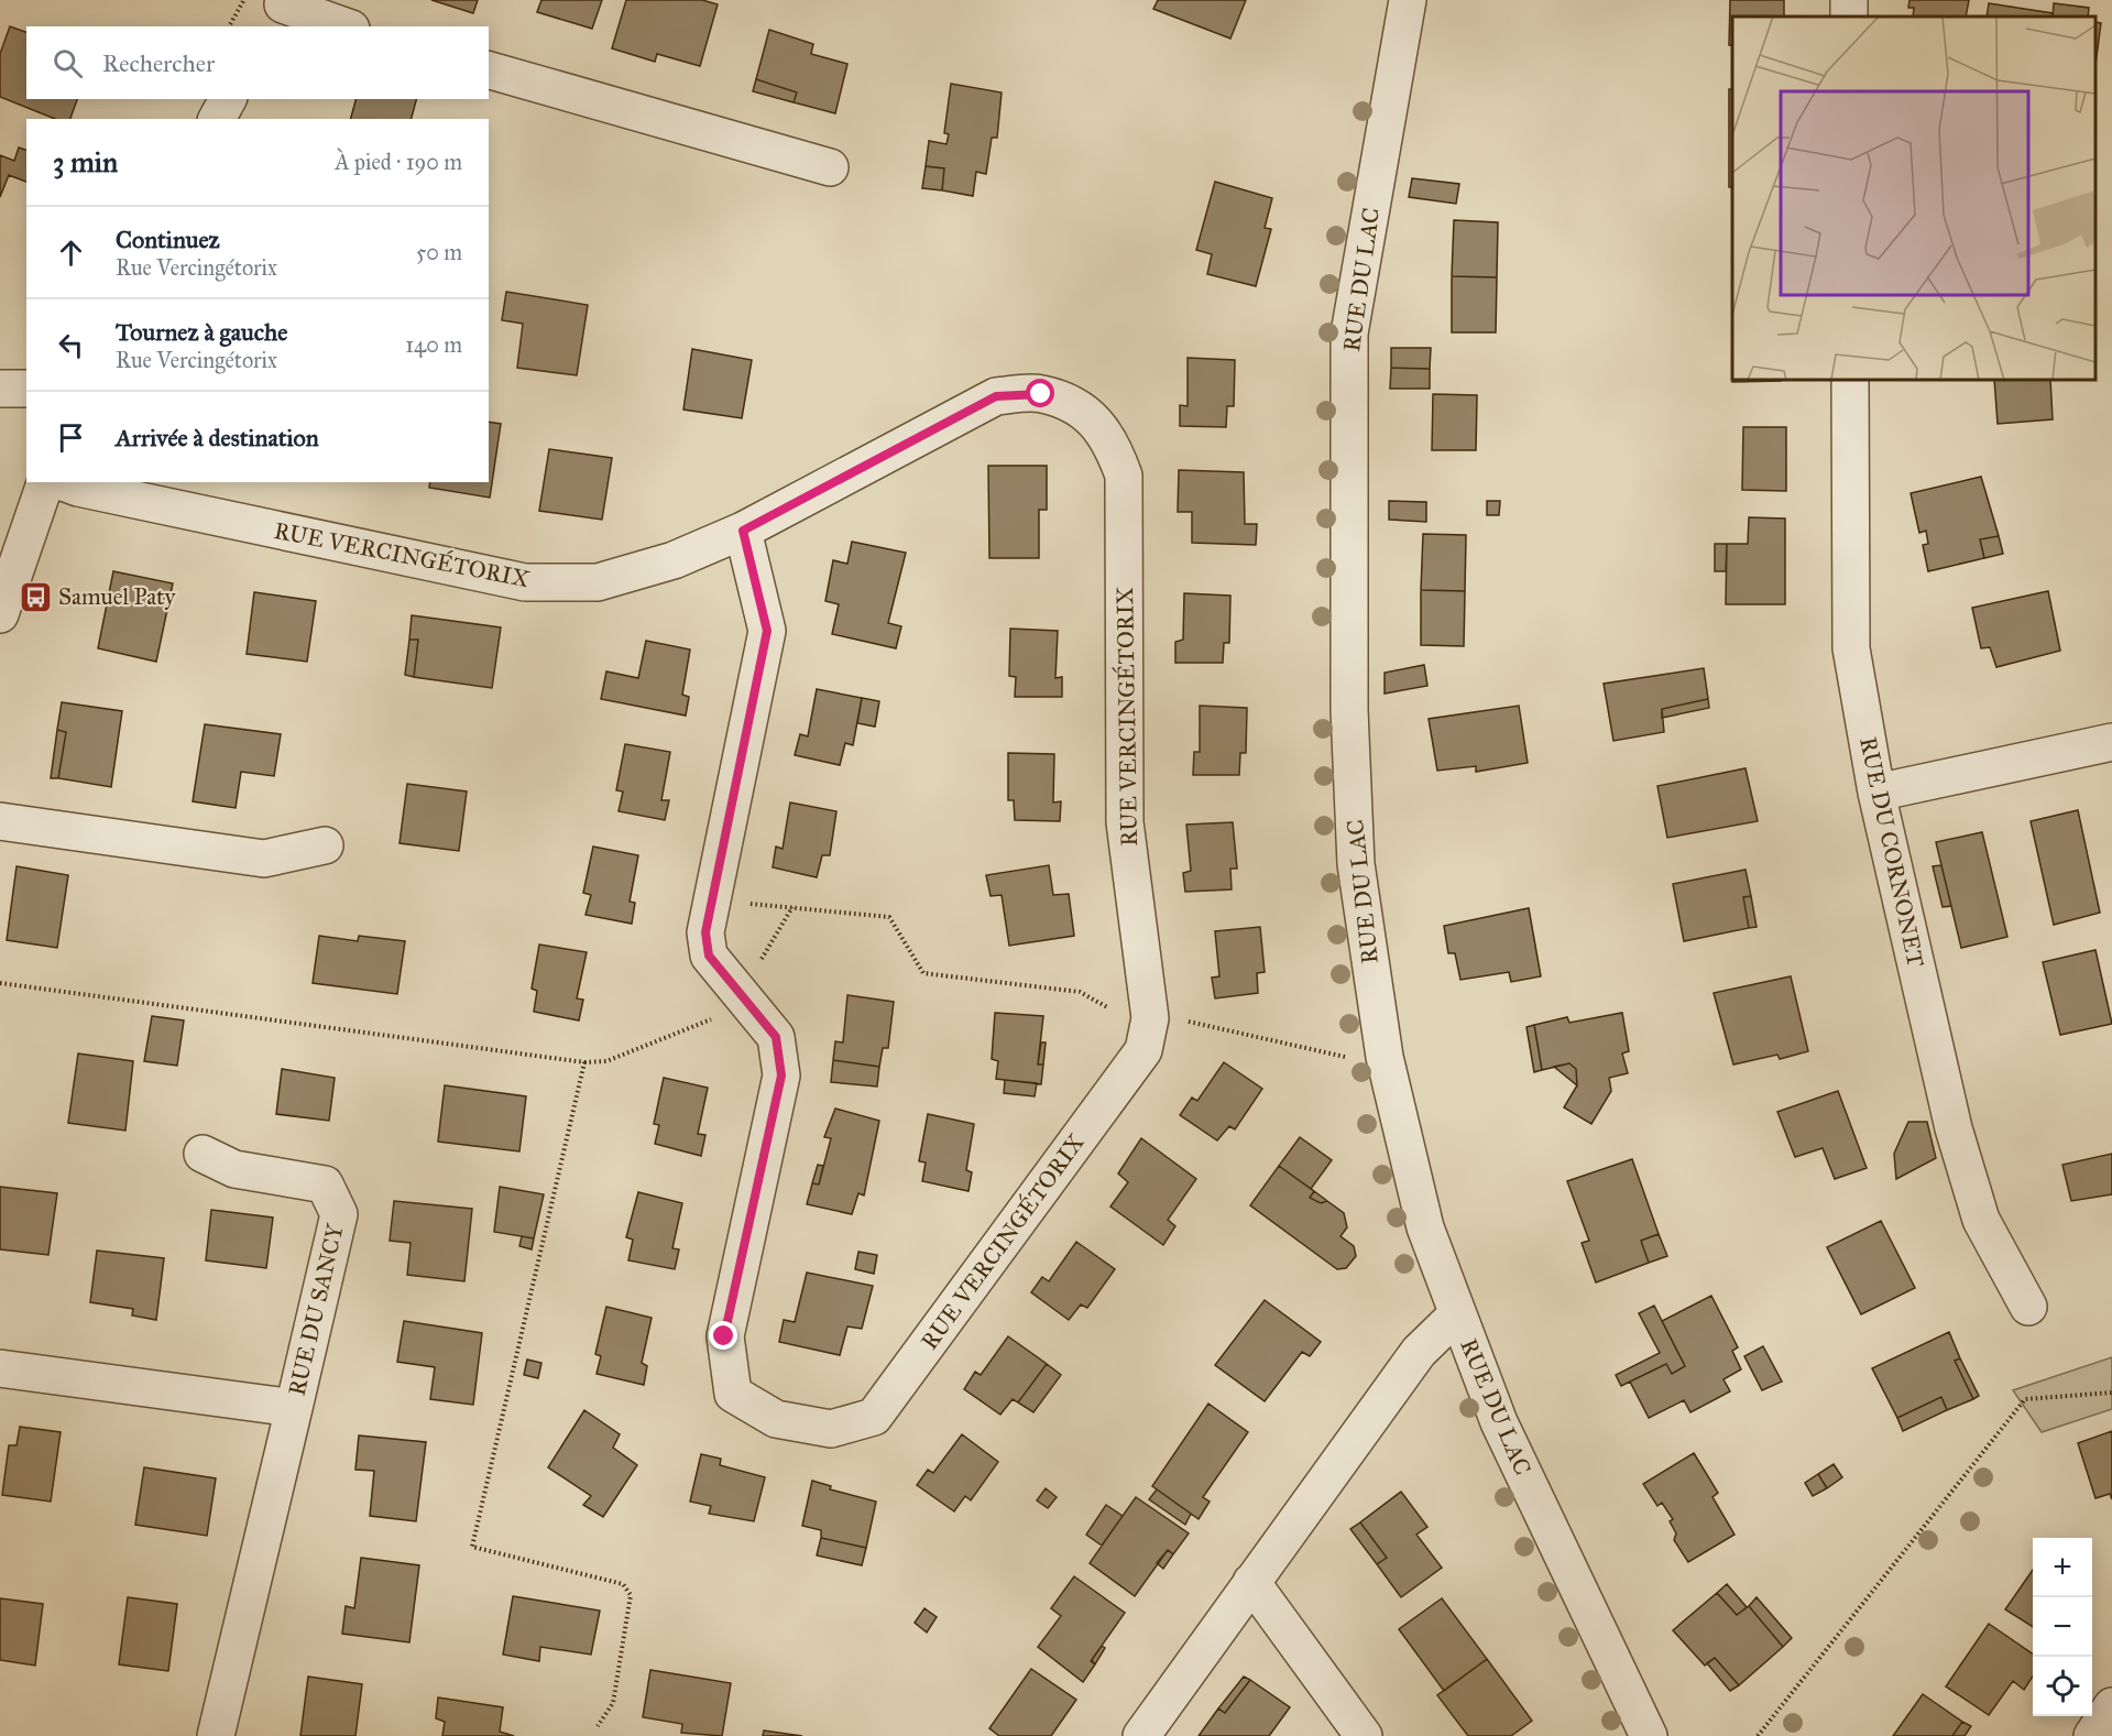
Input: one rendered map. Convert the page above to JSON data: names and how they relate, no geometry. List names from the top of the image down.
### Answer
{
  "streets": {
    "street": [
      "RUE DU LAC",
      "RUE VERCINGÉTORIX",
      "RUE DU CORNONET",
      "RUE DU SANCY"
    ]
  },
  "places": {
    "bus stop": ["Samuel Paty"]
  },
  "page": {
    "search": "Rechercher",
    "heading": ["3 min", "À pied · 190 m"],
    "list": [
      ["Continuez", "Rue Vercingétorix", "50 m"],
      ["Tournez à gauche", "Rue Vercingétorix", "140 m"],
      "Arrivée à destination"
    ],
    "map_buttons": ["+", "−"]
  }
}
